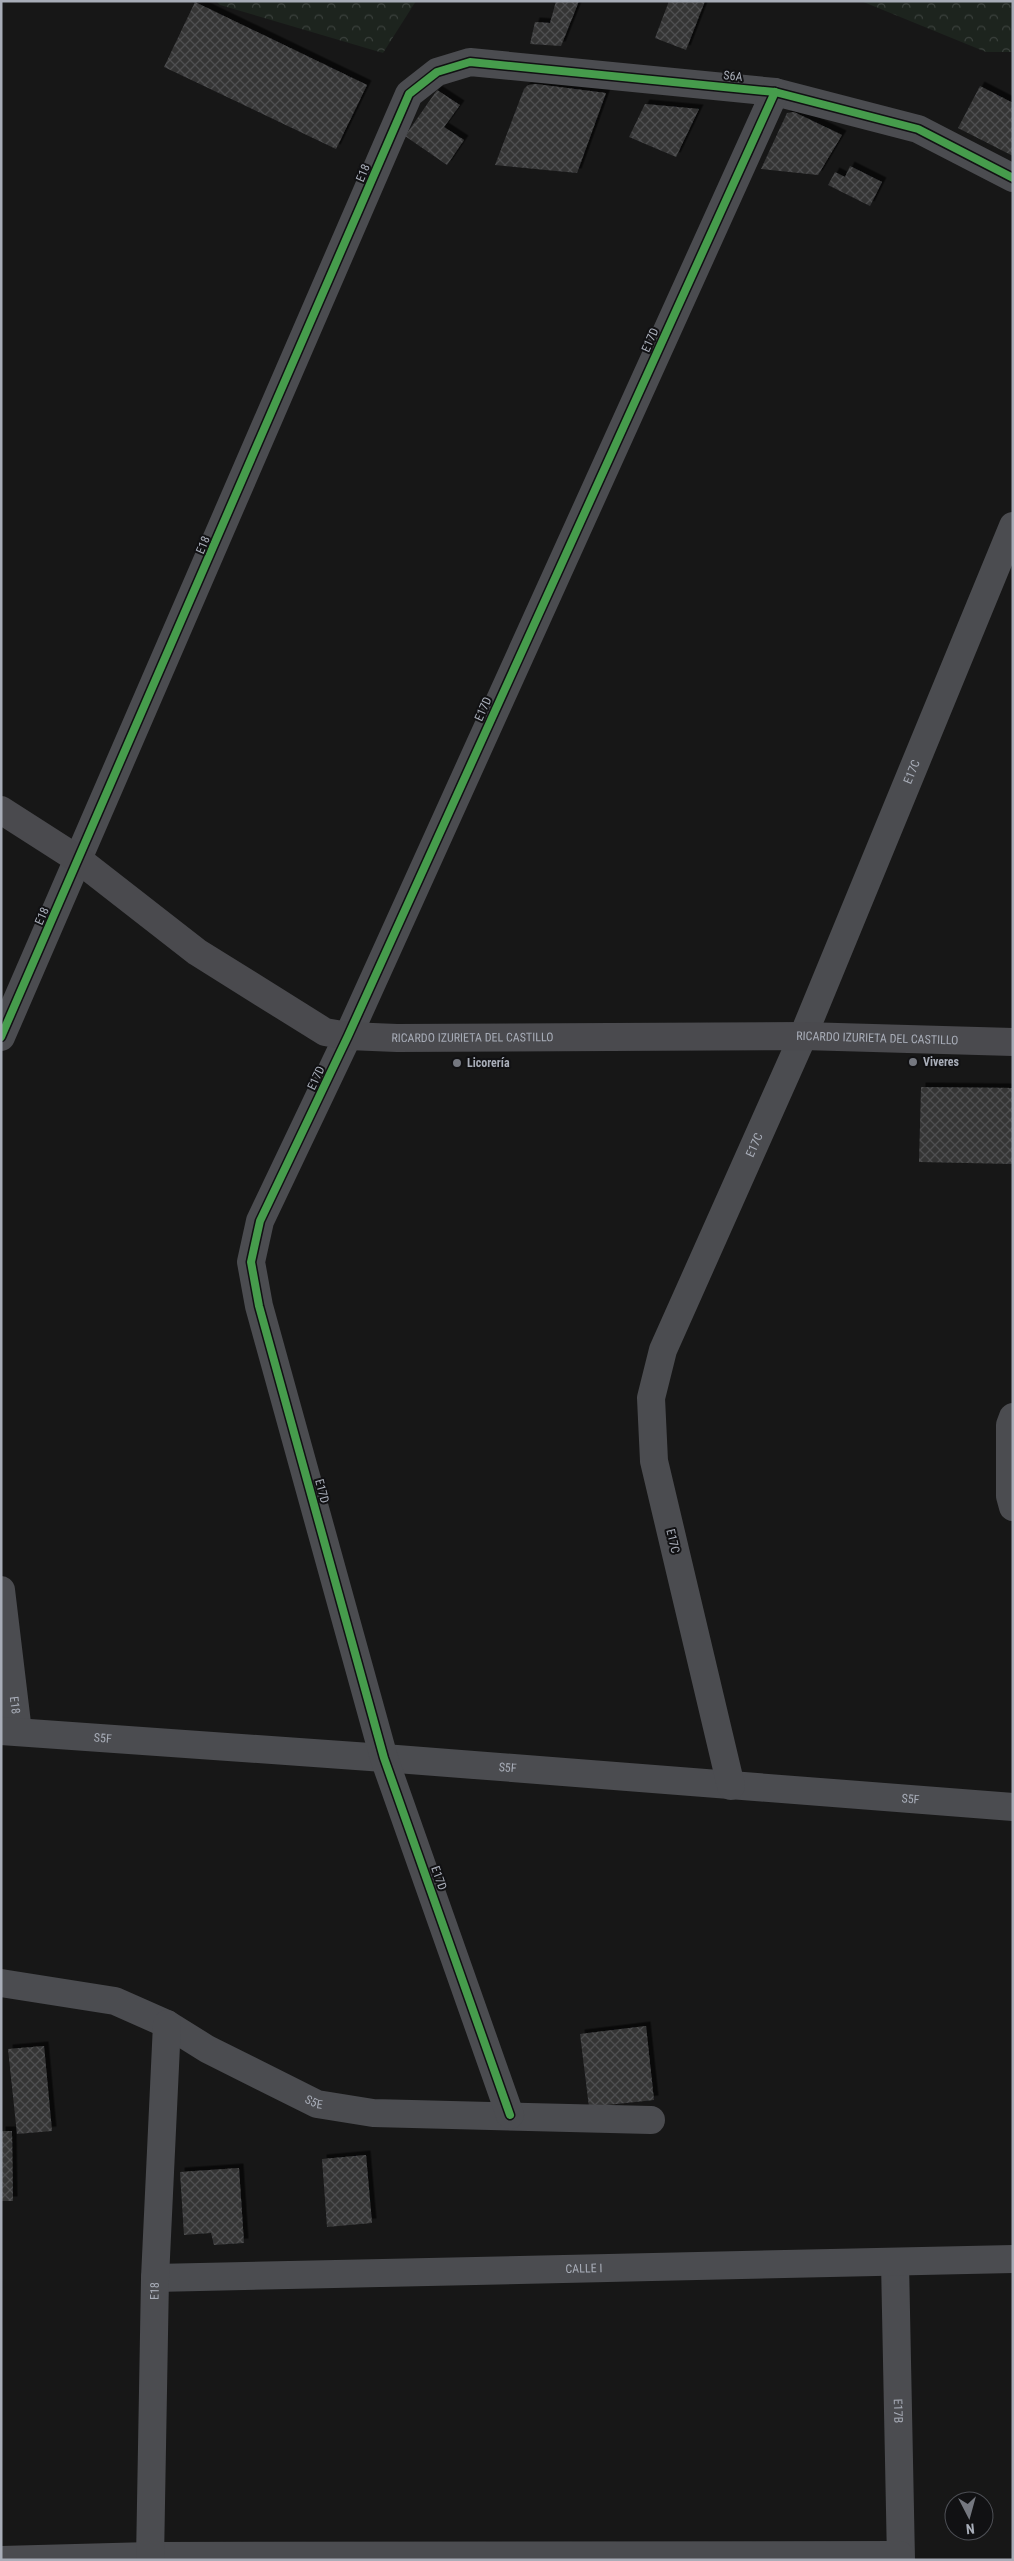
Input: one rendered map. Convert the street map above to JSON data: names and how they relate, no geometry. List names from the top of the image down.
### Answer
{
  "streets": {
    "street": [
      "S6A",
      "E18",
      "E17D",
      "E17C",
      "RICARDO IZURIETA DEL CASTILLO",
      "S5F",
      "S5E",
      "CALLE I",
      "E17B"
    ]
  },
  "crossings": [
    ["S6A", "E18"],
    ["S6A", "E17D"],
    ["E18", "RICARDO IZURIETA DEL CASTILLO"],
    ["E18", "S5F"],
    ["E18", "S5E"],
    ["E18", "CALLE I"],
    ["E17D", "RICARDO IZURIETA DEL CASTILLO"],
    ["E17D", "S5F"],
    ["E17D", "S5E"],
    ["E17C", "RICARDO IZURIETA DEL CASTILLO"],
    ["E17C", "S5F"],
    ["CALLE I", "E17B"]
  ],
  "places": ["Viveres", "Licorería"],
  "north": "bottom"
}
